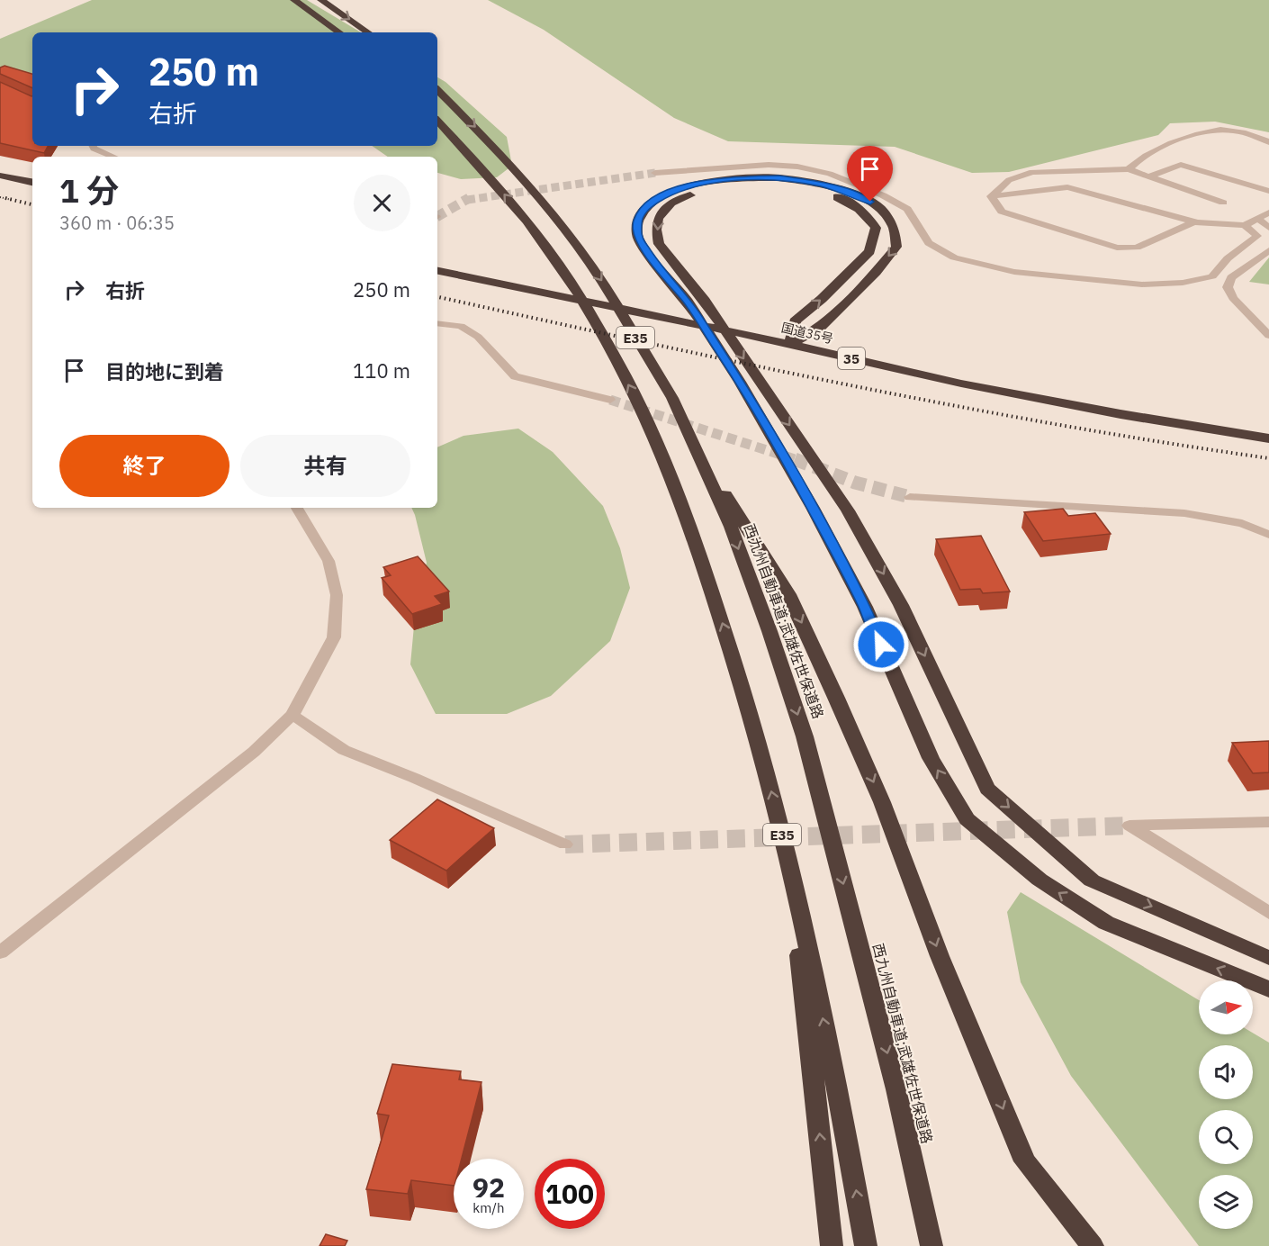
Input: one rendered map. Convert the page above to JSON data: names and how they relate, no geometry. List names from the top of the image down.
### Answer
{
  "streets": {
    "highway": [
      "国道35号",
      "E35",
      "35",
      "西九州自動車道;武雄佐世保道路"
    ]
  },
  "north": "right",
  "page": {
    "turn": ["250 m", "右折"],
    "heading": ["1 分", "360 m · 06:35"],
    "list": [
      {
        "name": "右折",
        "value": "250 m"
      },
      {
        "name": "目的地に到着",
        "value": "110 m"
      }
    ],
    "buttons": ["終了", "共有"],
    "speed": "92 km/h",
    "limit": "100"
  }
}
